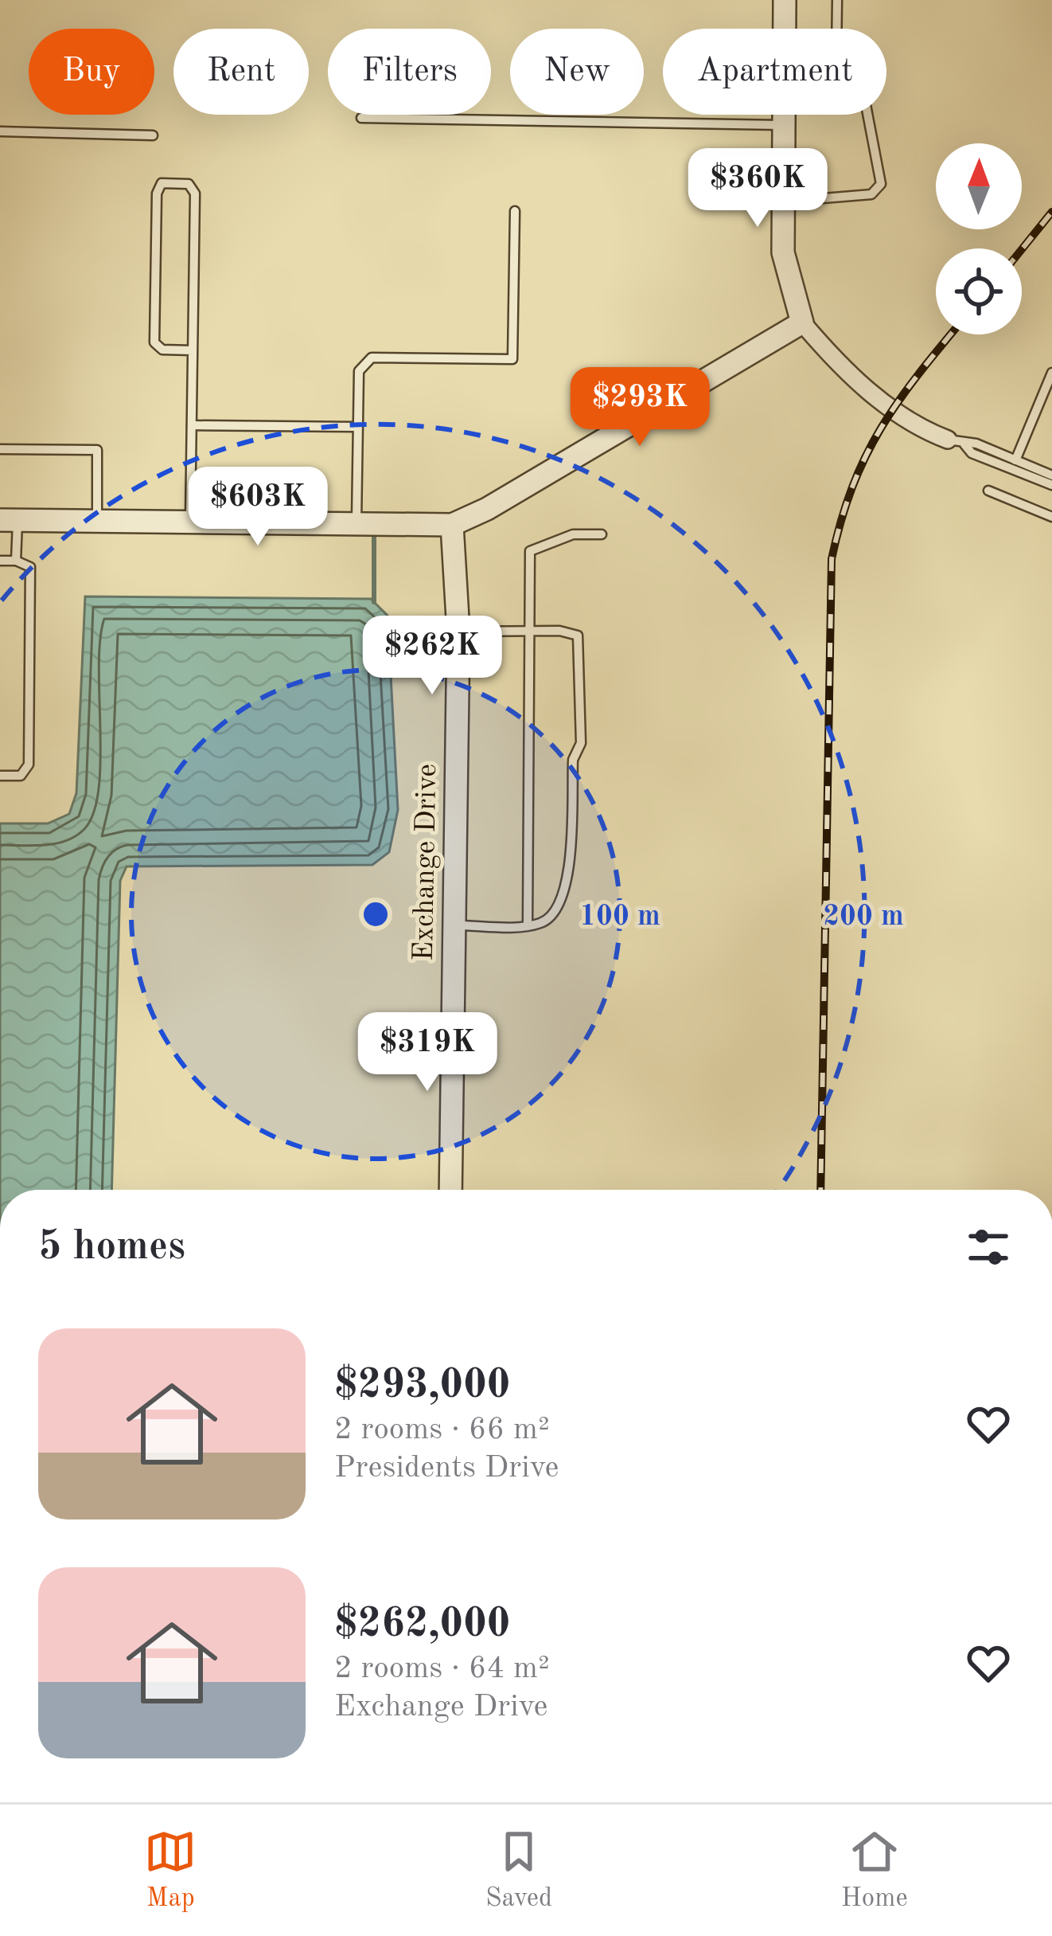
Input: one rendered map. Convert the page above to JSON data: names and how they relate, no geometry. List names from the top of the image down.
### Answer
{
  "streets": {
    "street": ["Exchange Drive"]
  },
  "north": "top",
  "page": {
    "chip": [
      "Buy",
      "Rent",
      "Filters",
      "New",
      "Apartment"
    ],
    "price": [
      "$360K",
      "$293K",
      "$603K",
      "$262K",
      "$319K"
    ],
    "heading": "5 homes",
    "list": [
      {
        "name": "$293,000",
        "note": "2 rooms · 66 m² · Presidents Drive"
      },
      {
        "name": "$262,000",
        "note": "2 rooms · 64 m² · Exchange Drive"
      }
    ],
    "tabs": ["Map", "Saved", "Home"]
  },
  "rings": ["100 m", "200 m"]
}
